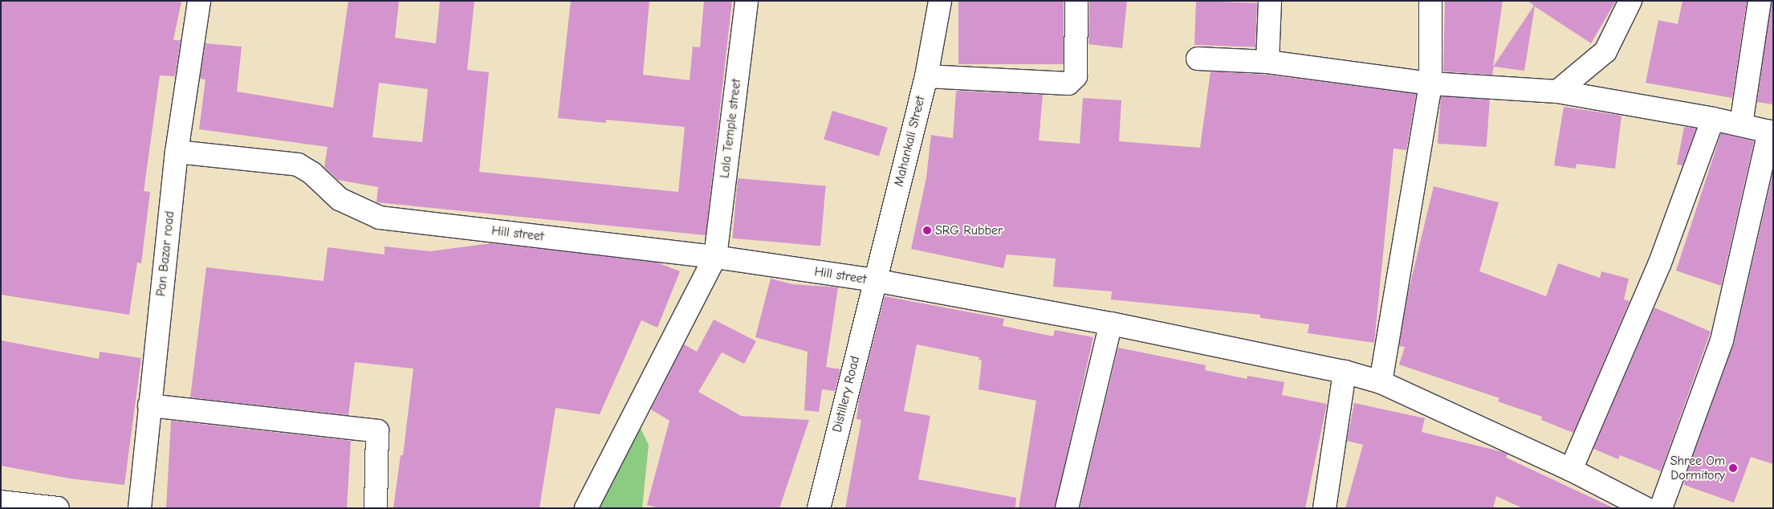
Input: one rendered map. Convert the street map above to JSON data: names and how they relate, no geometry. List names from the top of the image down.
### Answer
{
  "streets": {
    "street": [
      "Lala Temple street",
      "Mahankali Street",
      "Hill street",
      "Pan Bazar road",
      "Distillery Road"
    ]
  },
  "crossings": [
    ["Lala Temple street", "Hill street"],
    ["Mahankali Street", "Hill street"],
    ["Mahankali Street", "Distillery Road"],
    ["Hill street", "Pan Bazar road"],
    ["Hill street", "Distillery Road"]
  ],
  "places": ["SRG Rubber", "Shree Om Dormitory"]
}
